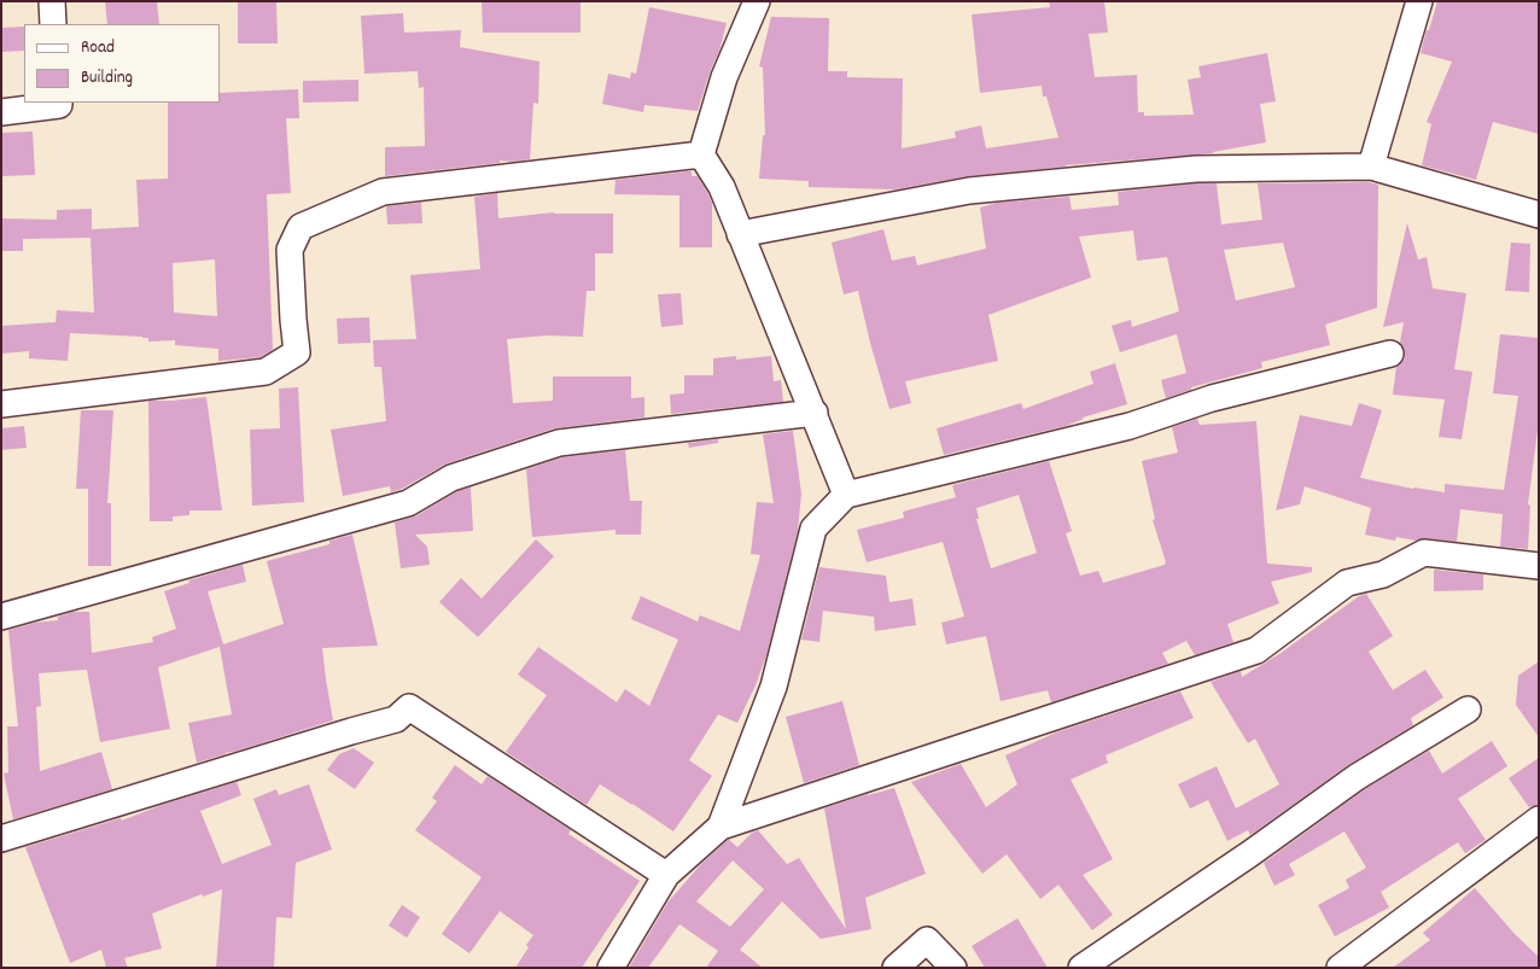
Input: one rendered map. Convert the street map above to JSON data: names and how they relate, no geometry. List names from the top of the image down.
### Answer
{
  "legend": ["Road", "Building"]
}
